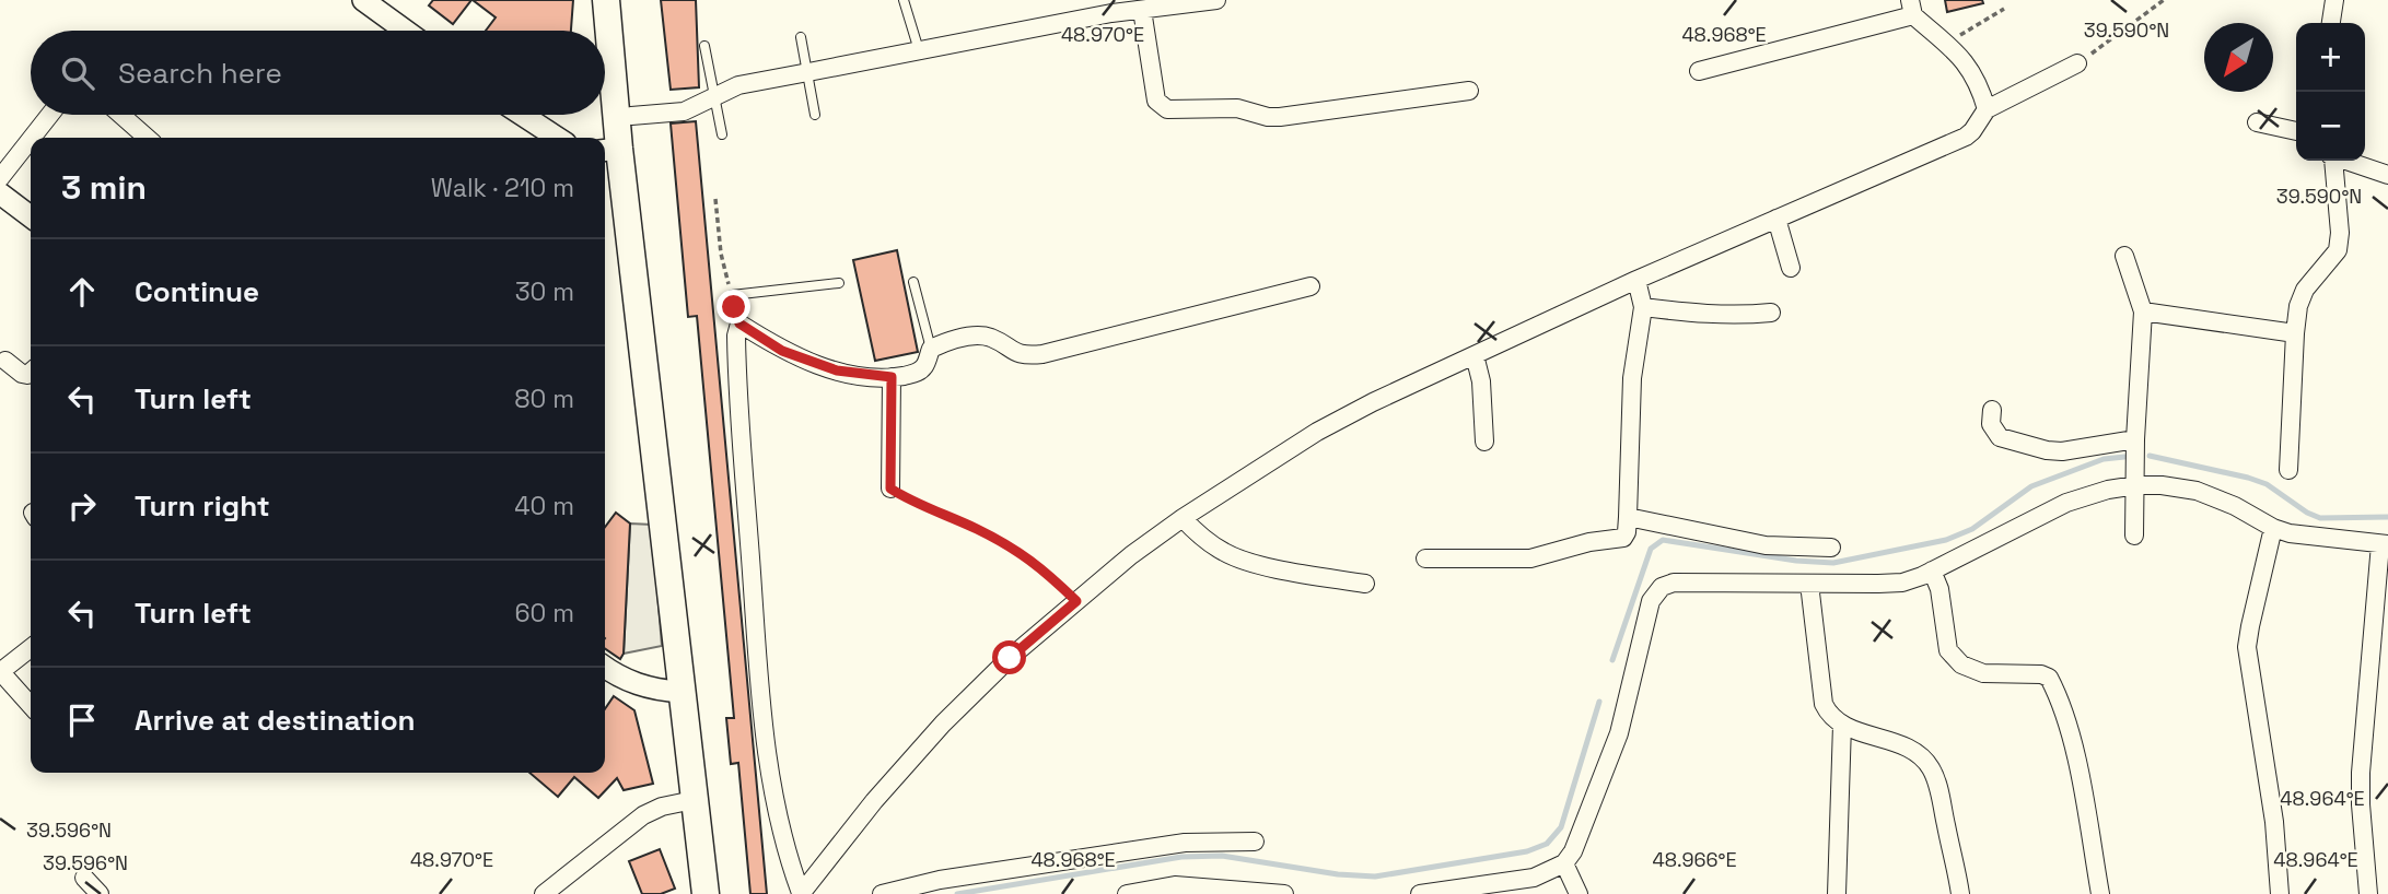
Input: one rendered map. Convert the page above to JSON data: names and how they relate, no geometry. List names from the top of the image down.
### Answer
{
  "north": "bottom left",
  "page": {
    "map_buttons": ["+", "−"],
    "search": "Search here",
    "heading": ["3 min", "Walk · 210 m"],
    "list": [
      ["Continue", "30 m"],
      ["Turn left", "80 m"],
      ["Turn right", "40 m"],
      ["Turn left", "60 m"],
      "Arrive at destination"
    ]
  },
  "coordinates": [
    "39.590°N",
    "48.970°E",
    "48.968°E",
    "48.964°E",
    "39.596°N",
    "48.966°E"
  ]
}
